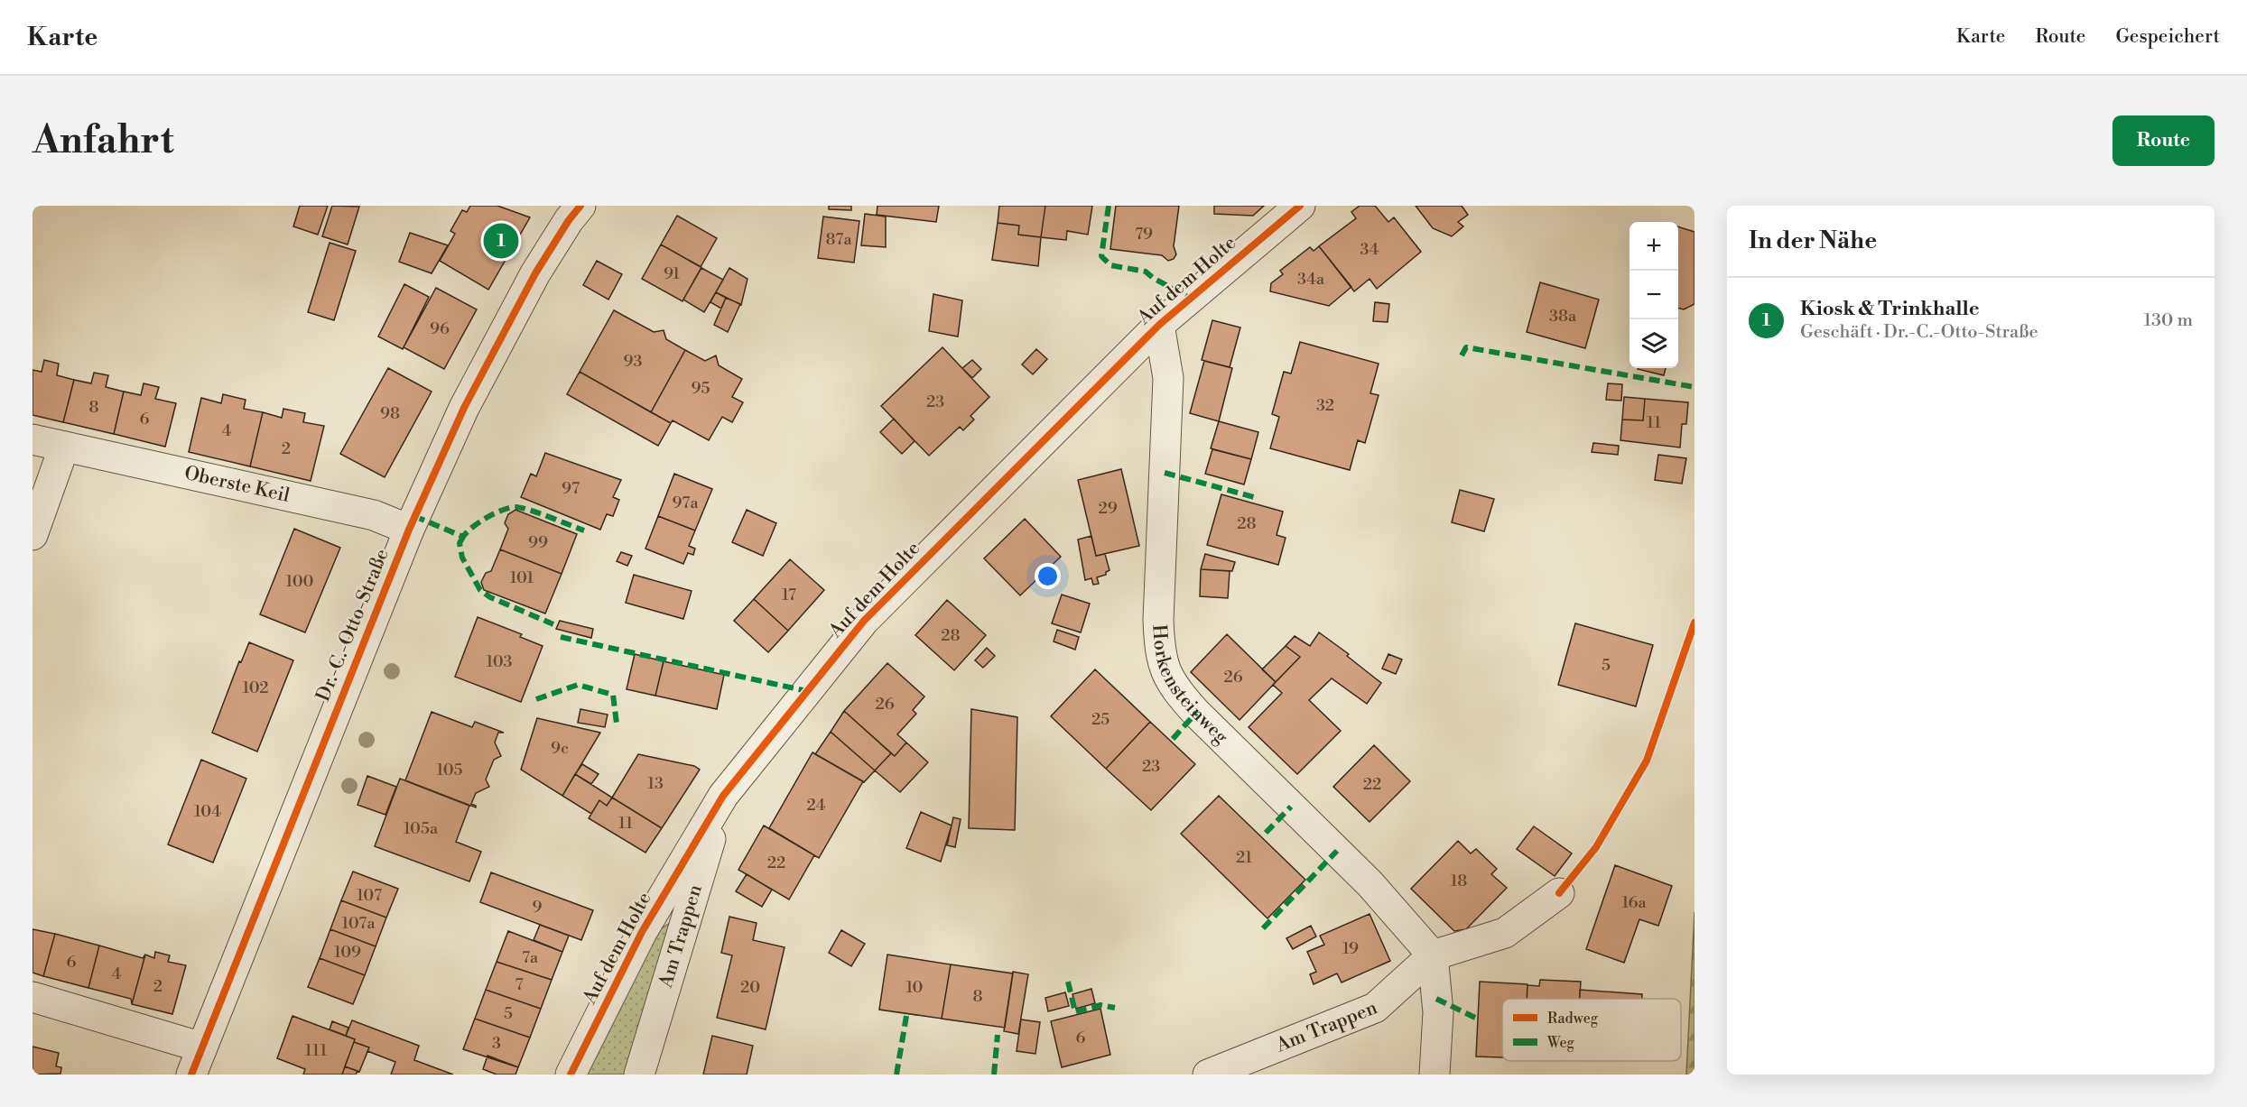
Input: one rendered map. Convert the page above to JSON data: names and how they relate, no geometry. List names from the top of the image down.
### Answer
{
  "streets": {
    "street": [
      "Auf dem Holte",
      "Oberste Keil",
      "Dr.-C.-Otto-Straße",
      "Horkensteinweg",
      "Am Trappen"
    ]
  },
  "crossings": [
    ["Auf dem Holte", "Horkensteinweg"],
    ["Auf dem Holte", "Am Trappen"],
    ["Oberste Keil", "Dr.-C.-Otto-Straße"],
    ["Horkensteinweg", "Am Trappen"]
  ],
  "house_numbers": [
    "79",
    "87a",
    "34",
    "91",
    "34a",
    "38a",
    "96",
    "93",
    "95",
    "23",
    "32",
    "8",
    "98",
    "6",
    "11",
    "4",
    "2",
    "97",
    "97a",
    "29",
    "28",
    "99",
    "101",
    "100",
    "17",
    "28",
    "103",
    "5",
    "26",
    "102",
    "26",
    "25",
    "9c",
    "23",
    "105",
    "13",
    "22",
    "24",
    "104",
    "11",
    "105a",
    "21",
    "22",
    "18",
    "107",
    "16a",
    "9",
    "107a",
    "19",
    "109",
    "7a",
    "6",
    "4",
    "7",
    "2",
    "20",
    "10",
    "8",
    "5",
    "6",
    "3",
    "111"
  ],
  "legend": ["Radweg", "Weg"],
  "page": {
    "header": "Karte",
    "nav": ["Karte", "Route", "Gespeichert"],
    "buttons": "Route",
    "title": "Anfahrt",
    "heading": "In der Nähe",
    "pins": "1",
    "map_buttons": ["+", "−"],
    "list": [
      {
        "mark": "1",
        "name": "Kiosk & Trinkhalle",
        "note": "Geschäft · Dr.-C.-Otto-Straße",
        "value": "130 m"
      }
    ]
  }
}
